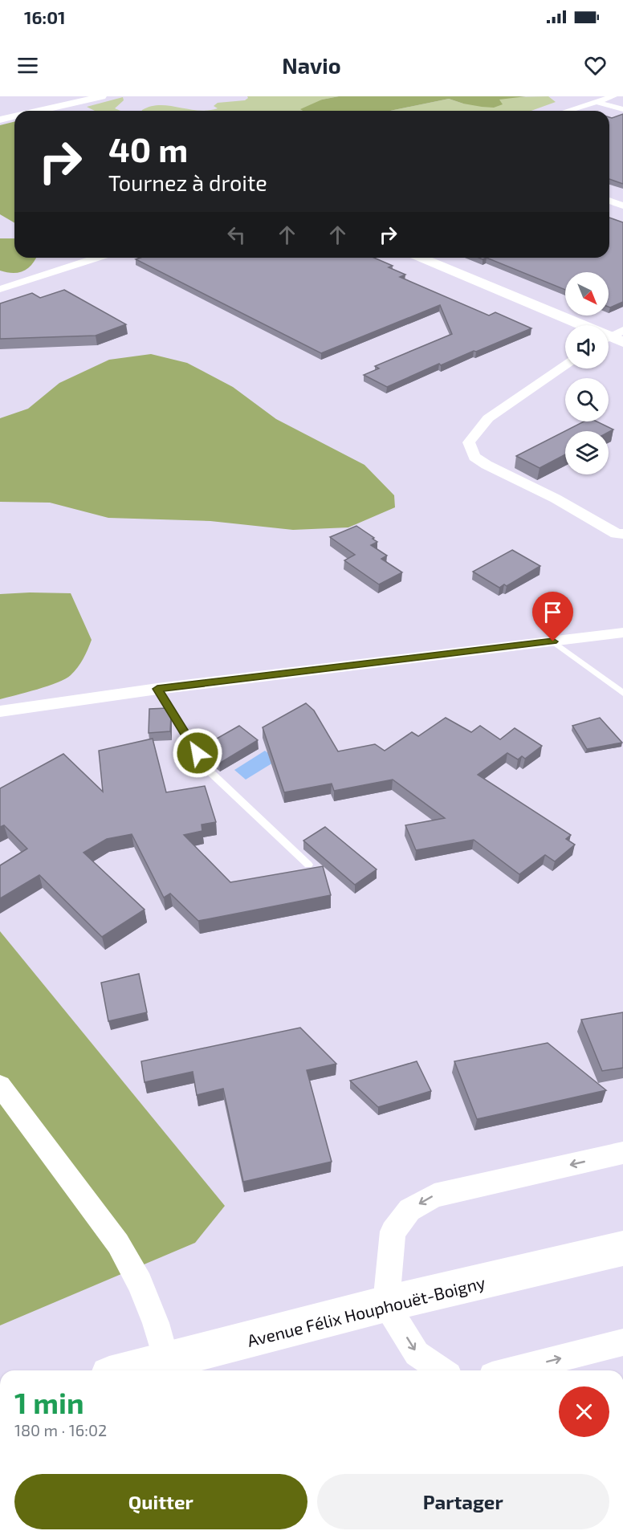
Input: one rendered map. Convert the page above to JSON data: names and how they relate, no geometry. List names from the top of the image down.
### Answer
{
  "streets": {
    "highway": ["Avenue Félix Houphouët-Boigny"]
  },
  "north": "bottom right",
  "page": {
    "status": "16:01",
    "header": "Navio",
    "turn": ["40 m", "Tournez à droite"],
    "heading": ["1 min", "180 m · 16:02"],
    "buttons": ["Quitter", "Partager"]
  }
}
